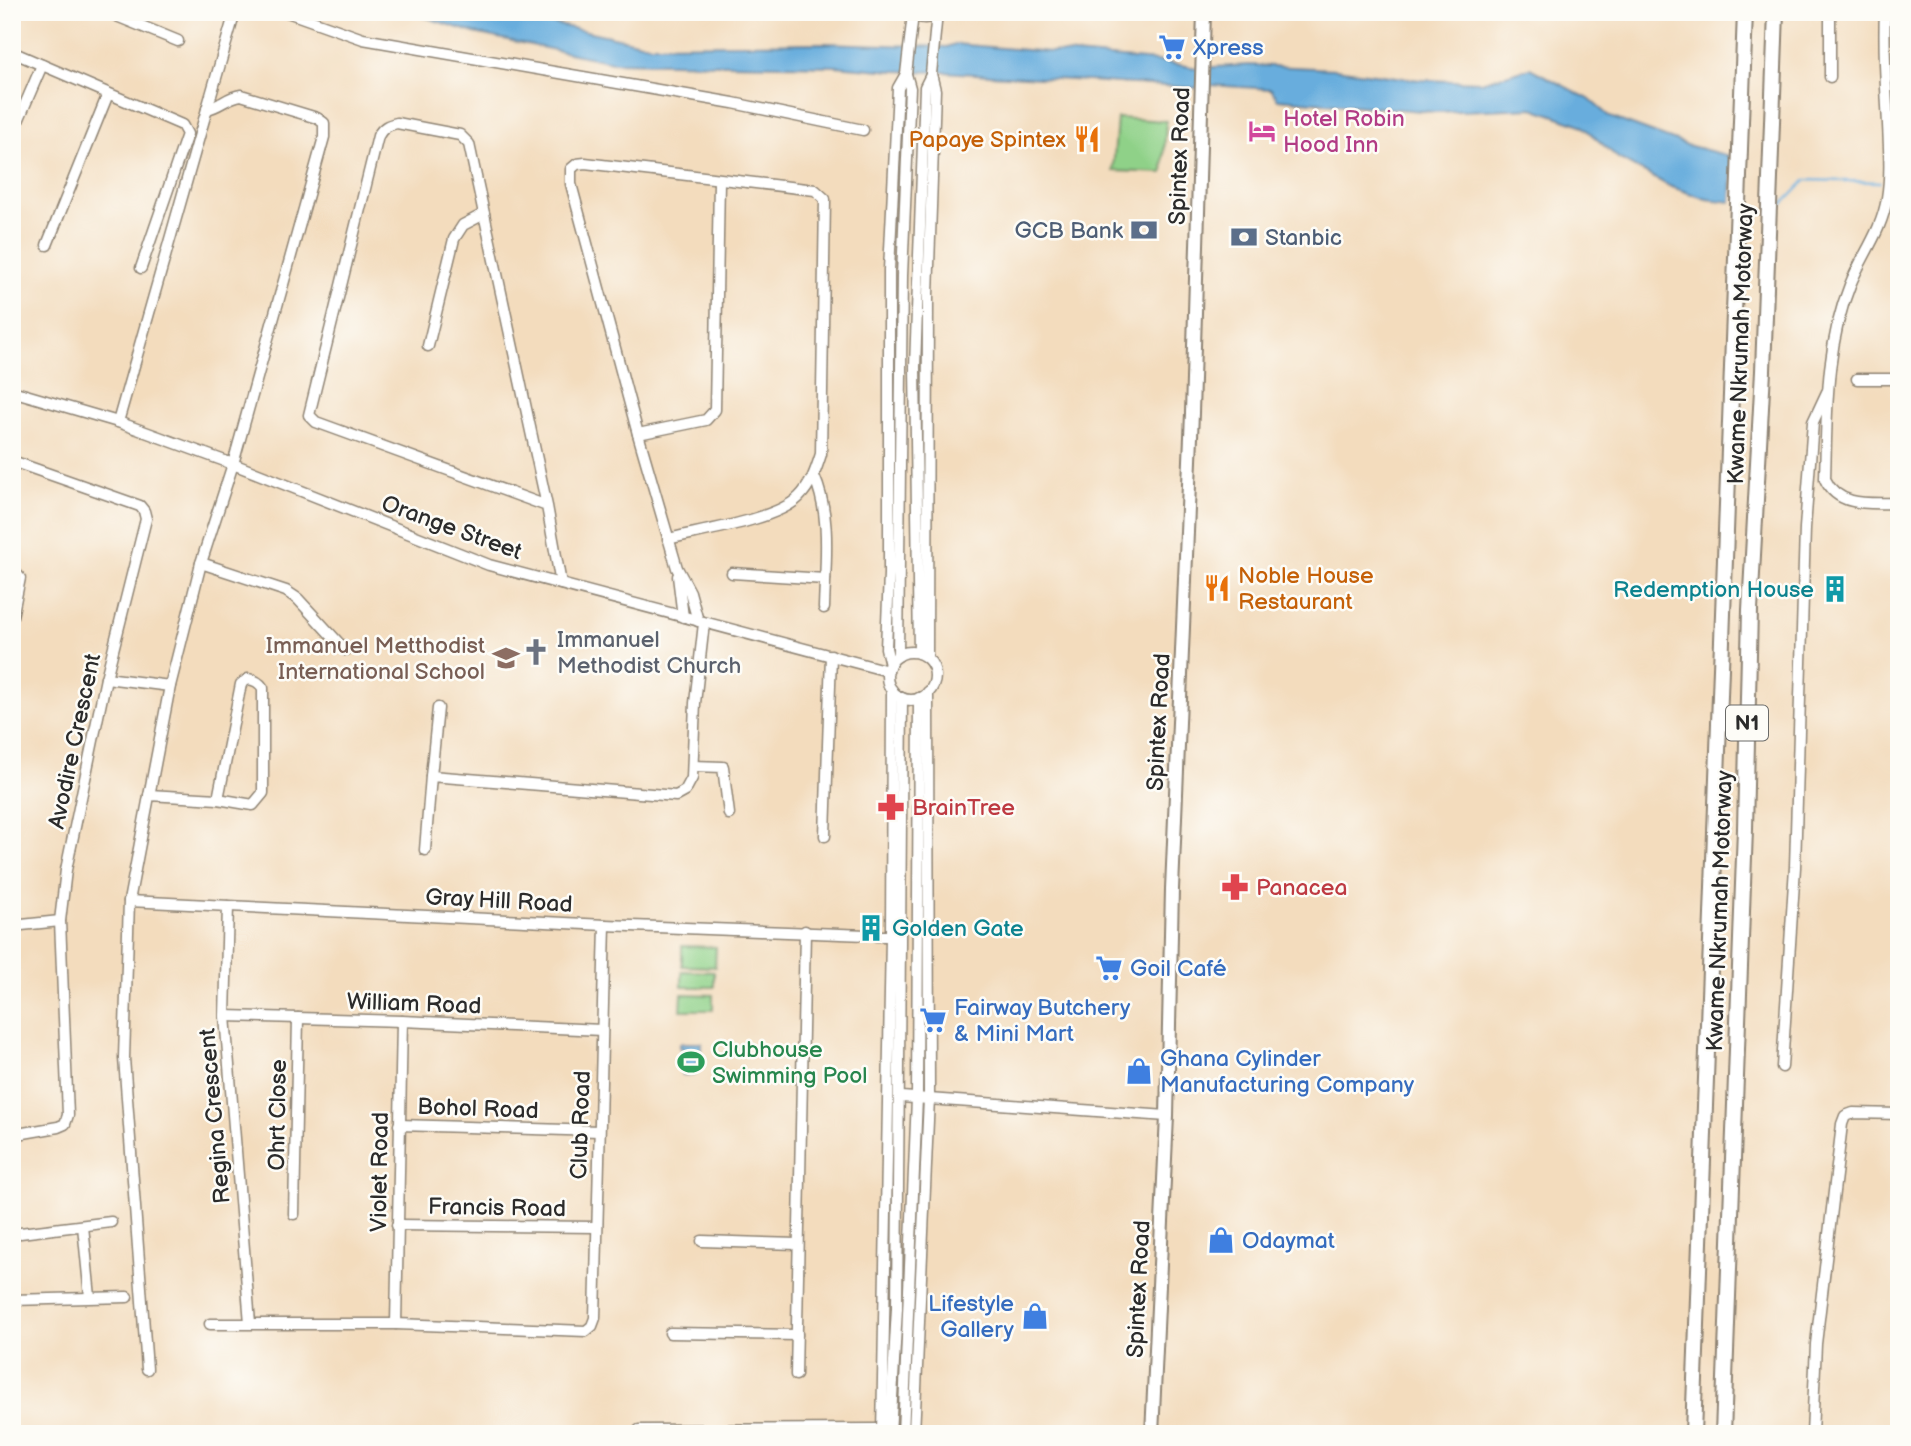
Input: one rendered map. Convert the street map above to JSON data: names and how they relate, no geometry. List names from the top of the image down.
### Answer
{
  "streets": {
    "highway": ["Kwame Nkrumah Motorway", "N1"],
    "main road": ["Spintex Road"],
    "street": [
      "Orange Street",
      "Avodire Crescent",
      "Gray Hill Road",
      "William Road",
      "Bohol Road",
      "Ohrt Close",
      "Regina Crescent",
      "Club Road",
      "Violet Road",
      "Francis Road"
    ]
  },
  "crossings": [
    ["Gray Hill Road", "Regina Crescent"],
    ["Gray Hill Road", "Club Road"],
    ["William Road", "Ohrt Close"],
    ["William Road", "Regina Crescent"],
    ["William Road", "Club Road"],
    ["William Road", "Violet Road"],
    ["Bohol Road", "Club Road"],
    ["Bohol Road", "Violet Road"],
    ["Club Road", "Violet Road"],
    ["Club Road", "Francis Road"],
    ["Violet Road", "Francis Road"]
  ],
  "places": {
    "supermarket": ["Xpress", "Goil Café", "Fairway Butchery & Mini Mart"],
    "hotel": ["Hotel Robin Hood Inn"],
    "restaurant": ["Papaye Spintex", "Noble House Restaurant"],
    "bank": ["GCB Bank", "Stanbic"],
    "building": ["Redemption House", "Golden Gate"],
    "church": ["Immanuel Methodist Church"],
    "school or university": ["Immanuel Metthodist International School"],
    "pharmacy": ["BrainTree", "Panacea"],
    "sports": ["Clubhouse Swimming Pool"],
    "shop": ["Ghana Cylinder Manufacturing Company", "Odaymat", "Lifestyle Gallery"]
  }
}
